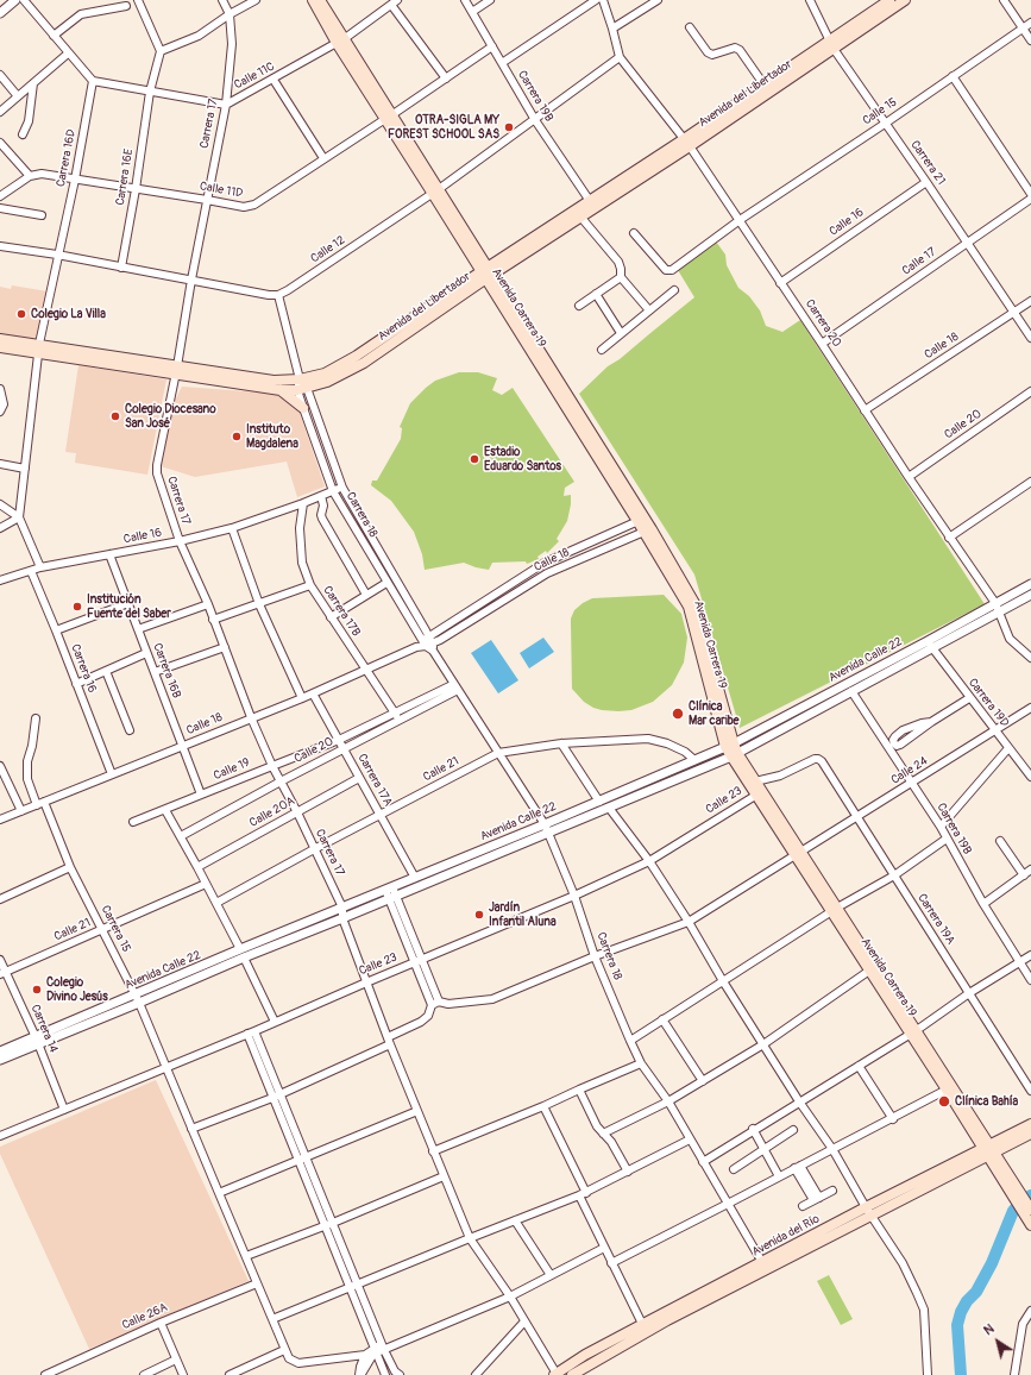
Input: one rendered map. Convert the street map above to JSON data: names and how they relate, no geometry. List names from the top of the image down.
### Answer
{
  "streets": {
    "main road": ["Avenida del Libertador", "Avenida Carrera 19", "Avenida del Río"],
    "street": [
      "Calle 11C",
      "Carrera 19B",
      "Calle 15",
      "Carrera 17",
      "Carrera 16D",
      "Carrera 21",
      "Carrera 16E",
      "Calle 11D",
      "Calle 16",
      "Calle 12",
      "Calle 17",
      "Carrera 20",
      "Calle 18",
      "Calle 20",
      "Carrera 18",
      "Carrera 17B",
      "Avenida Calle 22",
      "Carrera 16",
      "Carrera 16B",
      "Carrera 19D",
      "Calle 19",
      "Calle 21",
      "Calle 24",
      "Carrera 17A",
      "Calle 23",
      "Calle 20A",
      "Carrera 19A",
      "Carrera 15",
      "Carrera 14",
      "Calle 26A"
    ]
  },
  "crossings": [
    ["Calle 11C", "Carrera 17"],
    ["Calle 11C", "Carrera 16D"],
    ["Calle 11C", "Carrera 16E"],
    ["Calle 11C", "Avenida Carrera 19"],
    ["Avenida del Libertador", "Carrera 19B"],
    ["Avenida del Libertador", "Carrera 17"],
    ["Avenida del Libertador", "Carrera 16D"],
    ["Avenida del Libertador", "Carrera 21"],
    ["Avenida del Libertador", "Avenida Carrera 19"],
    ["Avenida del Libertador", "Carrera 20"],
    ["Avenida del Libertador", "Carrera 18"],
    ["Carrera 19B", "Calle 11D"],
    ["Carrera 19B", "Calle 12"],
    ["Carrera 19B", "Avenida Calle 22"],
    ["Carrera 19B", "Calle 24"],
    ["Calle 15", "Carrera 21"],
    ["Calle 15", "Carrera 20"],
    ["Carrera 17", "Calle 11D"],
    ["Carrera 17", "Calle 16"],
    ["Carrera 17", "Calle 18"],
    ["Carrera 17", "Calle 20"],
    ["Carrera 17", "Avenida Calle 22"],
    ["Carrera 17", "Calle 19"],
    ["Carrera 17", "Calle 21"],
    ["Carrera 17", "Calle 20A"],
    ["Carrera 16D", "Calle 11D"],
    ["Carrera 21", "Calle 16"],
    ["Carrera 21", "Calle 17"],
    ["Carrera 21", "Calle 18"],
    ["Carrera 16E", "Calle 11D"],
    ["Calle 11D", "Avenida Carrera 19"],
    ["Calle 16", "Carrera 20"],
    ["Calle 16", "Carrera 18"],
    ["Calle 16", "Carrera 17B"],
    ["Calle 16", "Carrera 16"],
    ["Calle 16", "Carrera 16B"],
    ["Calle 12", "Avenida Carrera 19"],
    ["Calle 12", "Carrera 20"],
    ["Calle 17", "Carrera 20"],
    ["Avenida Carrera 19", "Calle 18"],
    ["Avenida Carrera 19", "Avenida Calle 22"],
    ["Avenida Carrera 19", "Calle 24"],
    ["Avenida Carrera 19", "Calle 23"],
    ["Avenida Carrera 19", "Avenida del Río"],
    ["Carrera 20", "Calle 18"],
    ["Carrera 20", "Calle 20"],
    ["Carrera 20", "Avenida Calle 22"],
    ["Calle 18", "Carrera 18"],
    ["Calle 18", "Carrera 17B"],
    ["Calle 18", "Carrera 16"],
    ["Calle 18", "Carrera 16B"],
    ["Calle 18", "Carrera 17A"],
    ["Calle 18", "Carrera 15"],
    ["Calle 20", "Carrera 18"],
    ["Calle 20", "Carrera 17B"],
    ["Calle 20", "Calle 19"],
    ["Calle 20", "Carrera 17A"],
    ["Carrera 18", "Avenida Calle 22"],
    ["Carrera 18", "Calle 21"],
    ["Carrera 18", "Calle 24"],
    ["Carrera 18", "Calle 23"],
    ["Carrera 18", "Avenida del Río"],
    ["Avenida Calle 22", "Carrera 19D"],
    ["Avenida Calle 22", "Calle 21"],
    ["Avenida Calle 22", "Carrera 17A"],
    ["Avenida Calle 22", "Carrera 15"],
    ["Avenida Calle 22", "Carrera 14"],
    ["Carrera 16B", "Calle 19"],
    ["Carrera 19D", "Calle 24"],
    ["Calle 19", "Carrera 17A"],
    ["Calle 21", "Carrera 17A"],
    ["Calle 21", "Carrera 15"],
    ["Calle 21", "Carrera 14"],
    ["Calle 24", "Carrera 19A"],
    ["Carrera 17A", "Calle 20A"],
    ["Calle 23", "Carrera 19A"],
    ["Calle 23", "Carrera 15"],
    ["Calle 23", "Carrera 14"],
    ["Carrera 15", "Calle 26A"]
  ],
  "places": [
    "OTRA-SIGLA MY FOREST SCHOOL SAS",
    "Colegio La Villa",
    "Colegio Diocesano San José",
    "Instituto Magdalena",
    "Estadio Eduardo Santos",
    "Institución Fuente del Saber",
    "Clínica Mar caribe",
    "Jardín Infantil Aluna",
    "Colegio Divino Jesús",
    "Clínica Bahía"
  ],
  "north": "top left"
}
